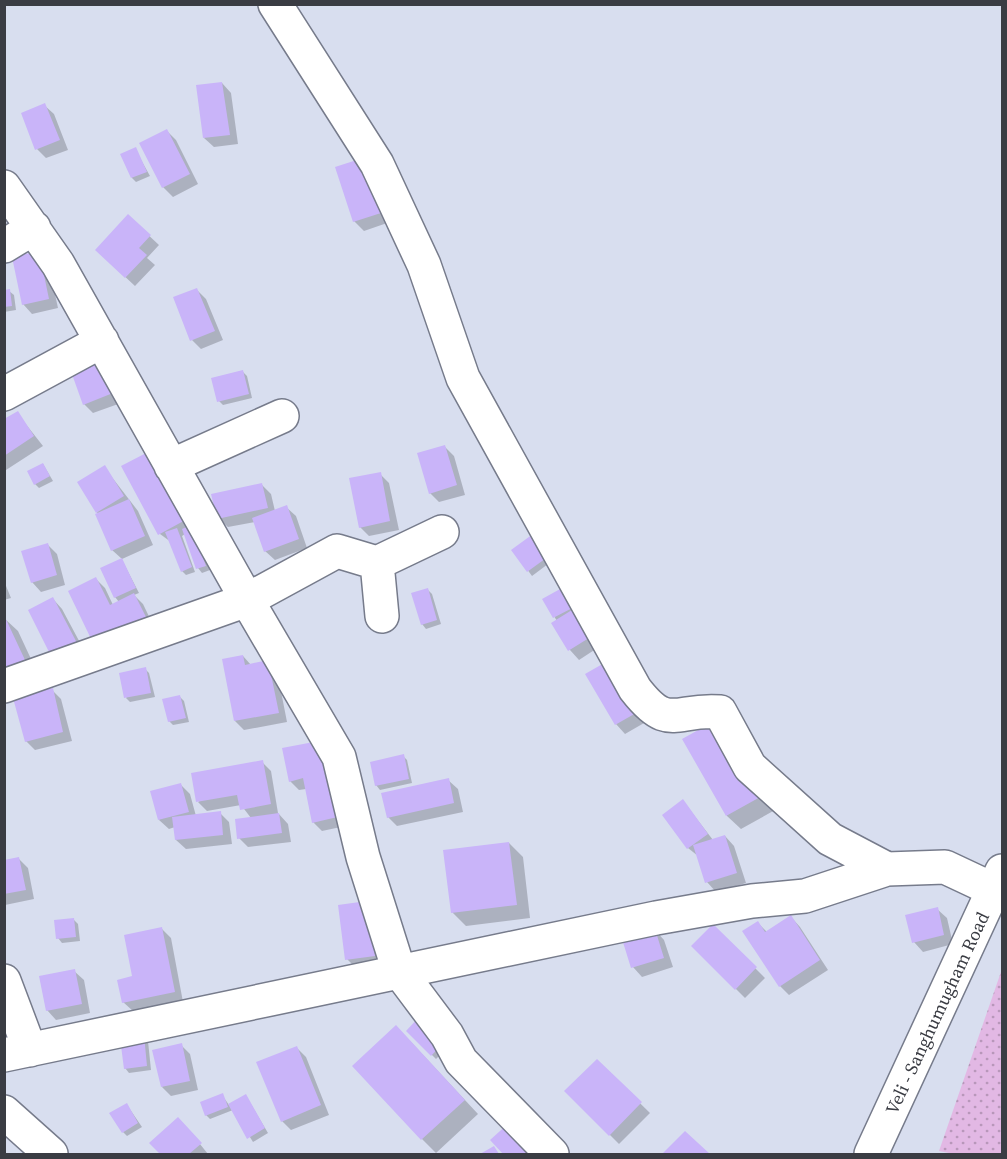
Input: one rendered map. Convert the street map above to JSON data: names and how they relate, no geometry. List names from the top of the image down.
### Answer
{
  "streets": {
    "street": ["Veli - Sanghumugham Road"]
  }
}
